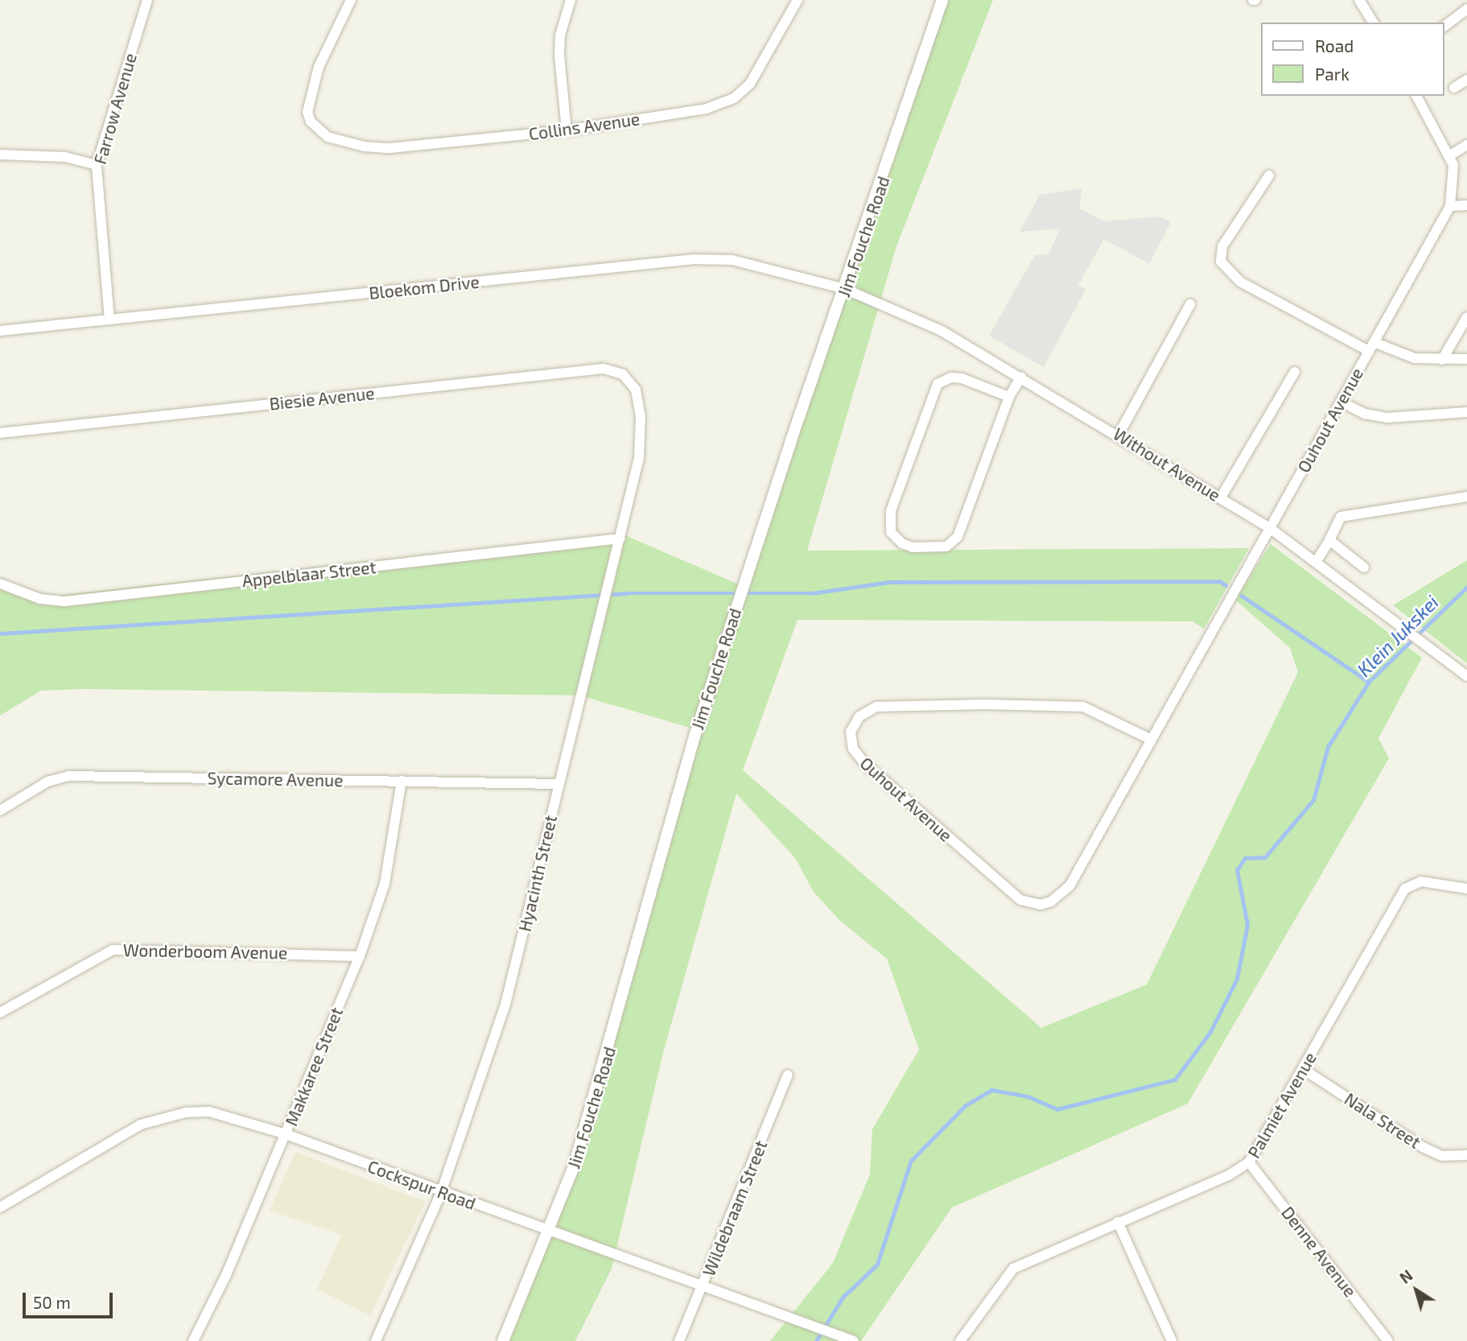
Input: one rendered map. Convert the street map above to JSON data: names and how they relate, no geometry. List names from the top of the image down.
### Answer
{
  "streets": {
    "street": [
      "Farrow Avenue",
      "Collins Avenue",
      "Jim Fouche Road",
      "Bloekom Drive",
      "Biesie Avenue",
      "Ouhout Avenue",
      "Without Avenue",
      "Appelblaar Street",
      "Sycamore Avenue",
      "Hyacinth Street",
      "Wonderboom Avenue",
      "Makkaree Street",
      "Palmiet Avenue",
      "Nala Street",
      "Cockspur Road",
      "Wildebraam Street",
      "Denne Avenue"
    ]
  },
  "crossings": [
    ["Farrow Avenue", "Bloekom Drive"],
    ["Jim Fouche Road", "Bloekom Drive"],
    ["Jim Fouche Road", "Without Avenue"],
    ["Jim Fouche Road", "Cockspur Road"],
    ["Bloekom Drive", "Without Avenue"],
    ["Biesie Avenue", "Hyacinth Street"],
    ["Ouhout Avenue", "Without Avenue"],
    ["Appelblaar Street", "Hyacinth Street"],
    ["Sycamore Avenue", "Hyacinth Street"],
    ["Sycamore Avenue", "Makkaree Street"],
    ["Hyacinth Street", "Cockspur Road"],
    ["Wonderboom Avenue", "Makkaree Street"],
    ["Makkaree Street", "Cockspur Road"],
    ["Palmiet Avenue", "Nala Street"],
    ["Palmiet Avenue", "Denne Avenue"],
    ["Cockspur Road", "Wildebraam Street"]
  ],
  "water": ["Klein Jukskei"],
  "legend": ["Road", "Park"],
  "scale_bar": "50 m",
  "north": "top left"
}
